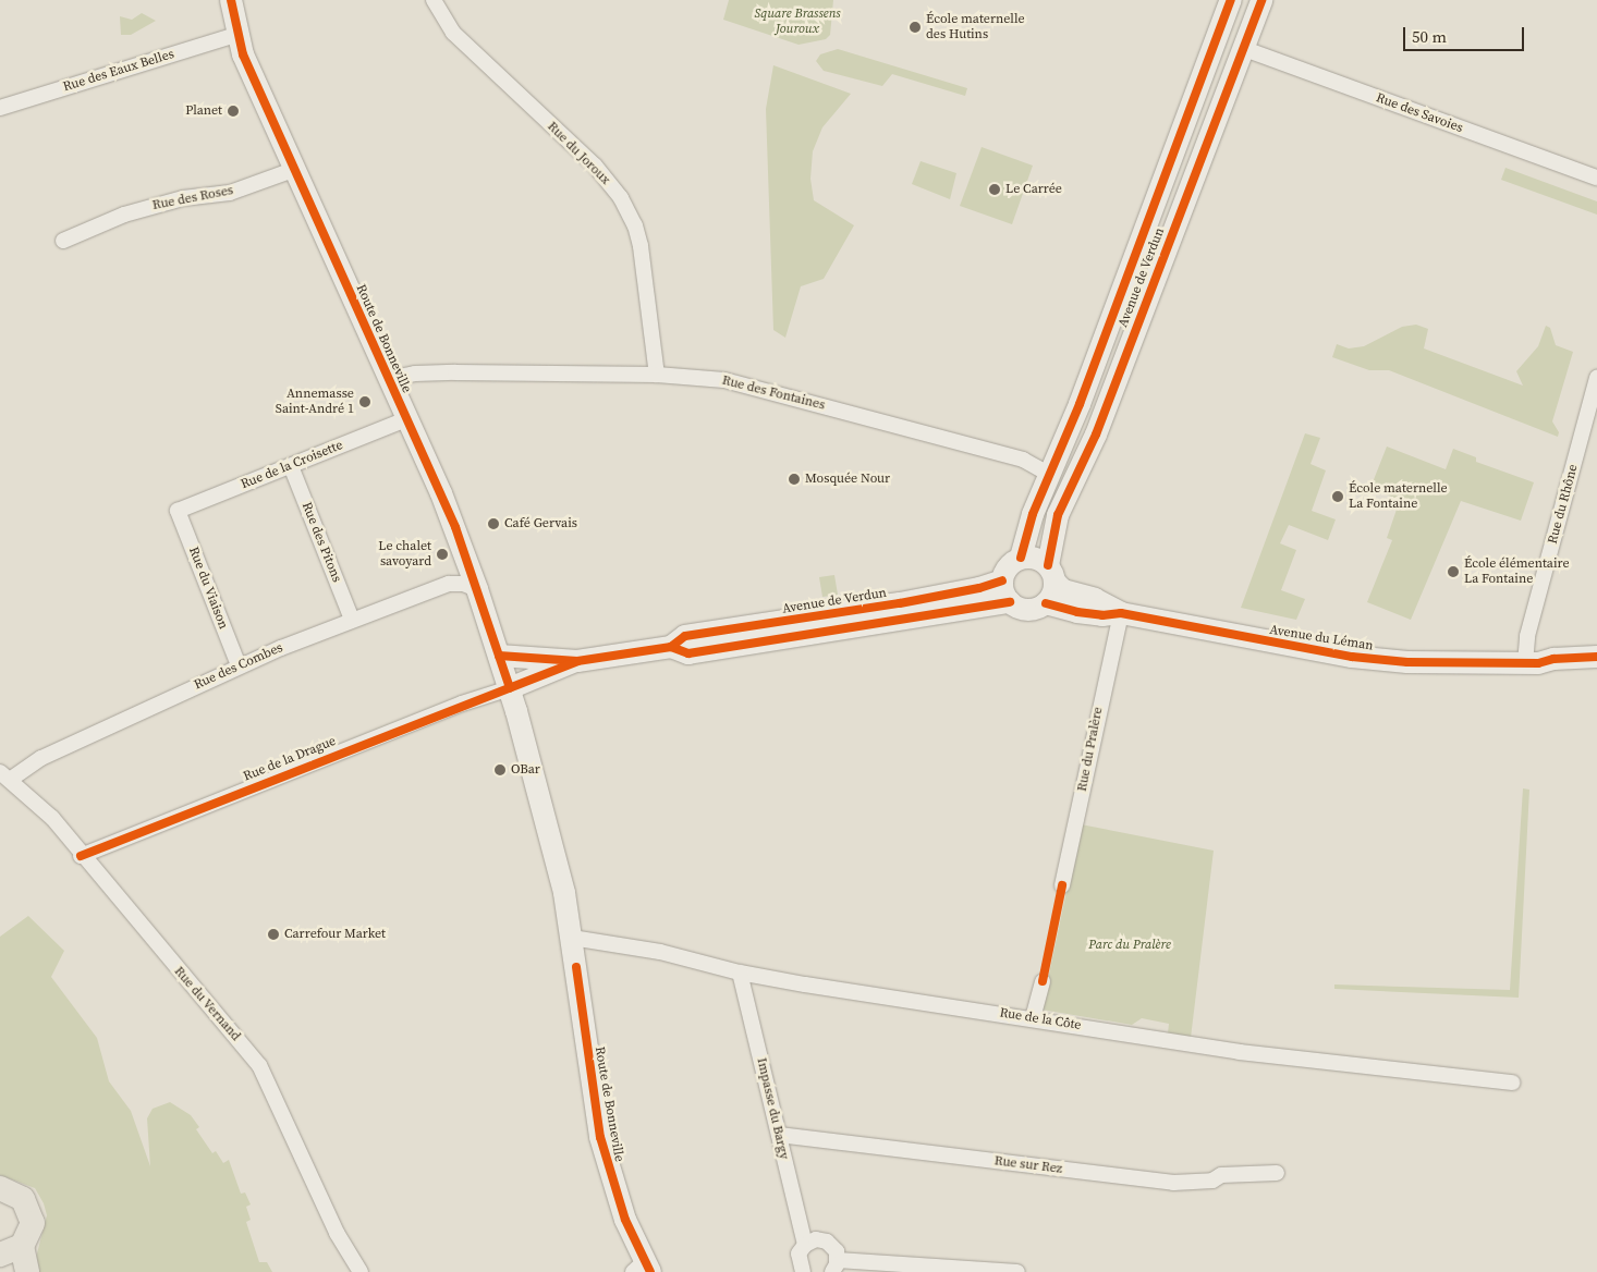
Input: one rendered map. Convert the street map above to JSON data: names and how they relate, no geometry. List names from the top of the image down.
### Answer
{
  "streets": {
    "street": [
      "Rue des Eaux Belles",
      "Rue des Savoies",
      "Rue du Joroux",
      "Rue des Roses",
      "Avenue de Verdun",
      "Route de Bonneville",
      "Rue des Fontaines",
      "Rue de la Croisette",
      "Rue du Rhône",
      "Rue des Pitons",
      "Rue du Viaison",
      "Avenue du Léman",
      "Rue des Combes",
      "Rue du Pralère",
      "Rue de la Drague",
      "Rue du Vernand",
      "Rue de la Côte",
      "Impasse du Bargy",
      "Rue sur Rez"
    ]
  },
  "crossings": [
    ["Rue des Eaux Belles", "Route de Bonneville"],
    ["Rue des Savoies", "Avenue de Verdun"],
    ["Rue du Joroux", "Rue des Fontaines"],
    ["Rue des Roses", "Route de Bonneville"],
    ["Avenue de Verdun", "Route de Bonneville"],
    ["Avenue de Verdun", "Rue des Fontaines"],
    ["Avenue de Verdun", "Avenue du Léman"],
    ["Avenue de Verdun", "Rue de la Drague"],
    ["Route de Bonneville", "Rue des Fontaines"],
    ["Route de Bonneville", "Rue de la Croisette"],
    ["Route de Bonneville", "Rue des Combes"],
    ["Route de Bonneville", "Rue de la Drague"],
    ["Route de Bonneville", "Rue de la Côte"],
    ["Rue de la Croisette", "Rue des Pitons"],
    ["Rue de la Croisette", "Rue du Viaison"],
    ["Rue du Rhône", "Avenue du Léman"],
    ["Rue des Pitons", "Rue des Combes"],
    ["Rue du Viaison", "Rue des Combes"],
    ["Avenue du Léman", "Rue du Pralère"],
    ["Rue des Combes", "Rue du Vernand"],
    ["Rue de la Drague", "Rue du Vernand"],
    ["Rue de la Côte", "Impasse du Bargy"],
    ["Impasse du Bargy", "Rue sur Rez"]
  ],
  "parks": ["Square Brassens Jouroux", "Parc du Pralère"],
  "places": [
    "École maternelle des Hutins",
    "Planet",
    "Le Carrée",
    "Annemasse Saint-André 1",
    "Mosquée Nour",
    "École maternelle La Fontaine",
    "Café Gervais",
    "Le chalet savoyard",
    "École élémentaire La Fontaine",
    "OBar",
    "Carrefour Market"
  ],
  "scale_bar": "50 m"
}
